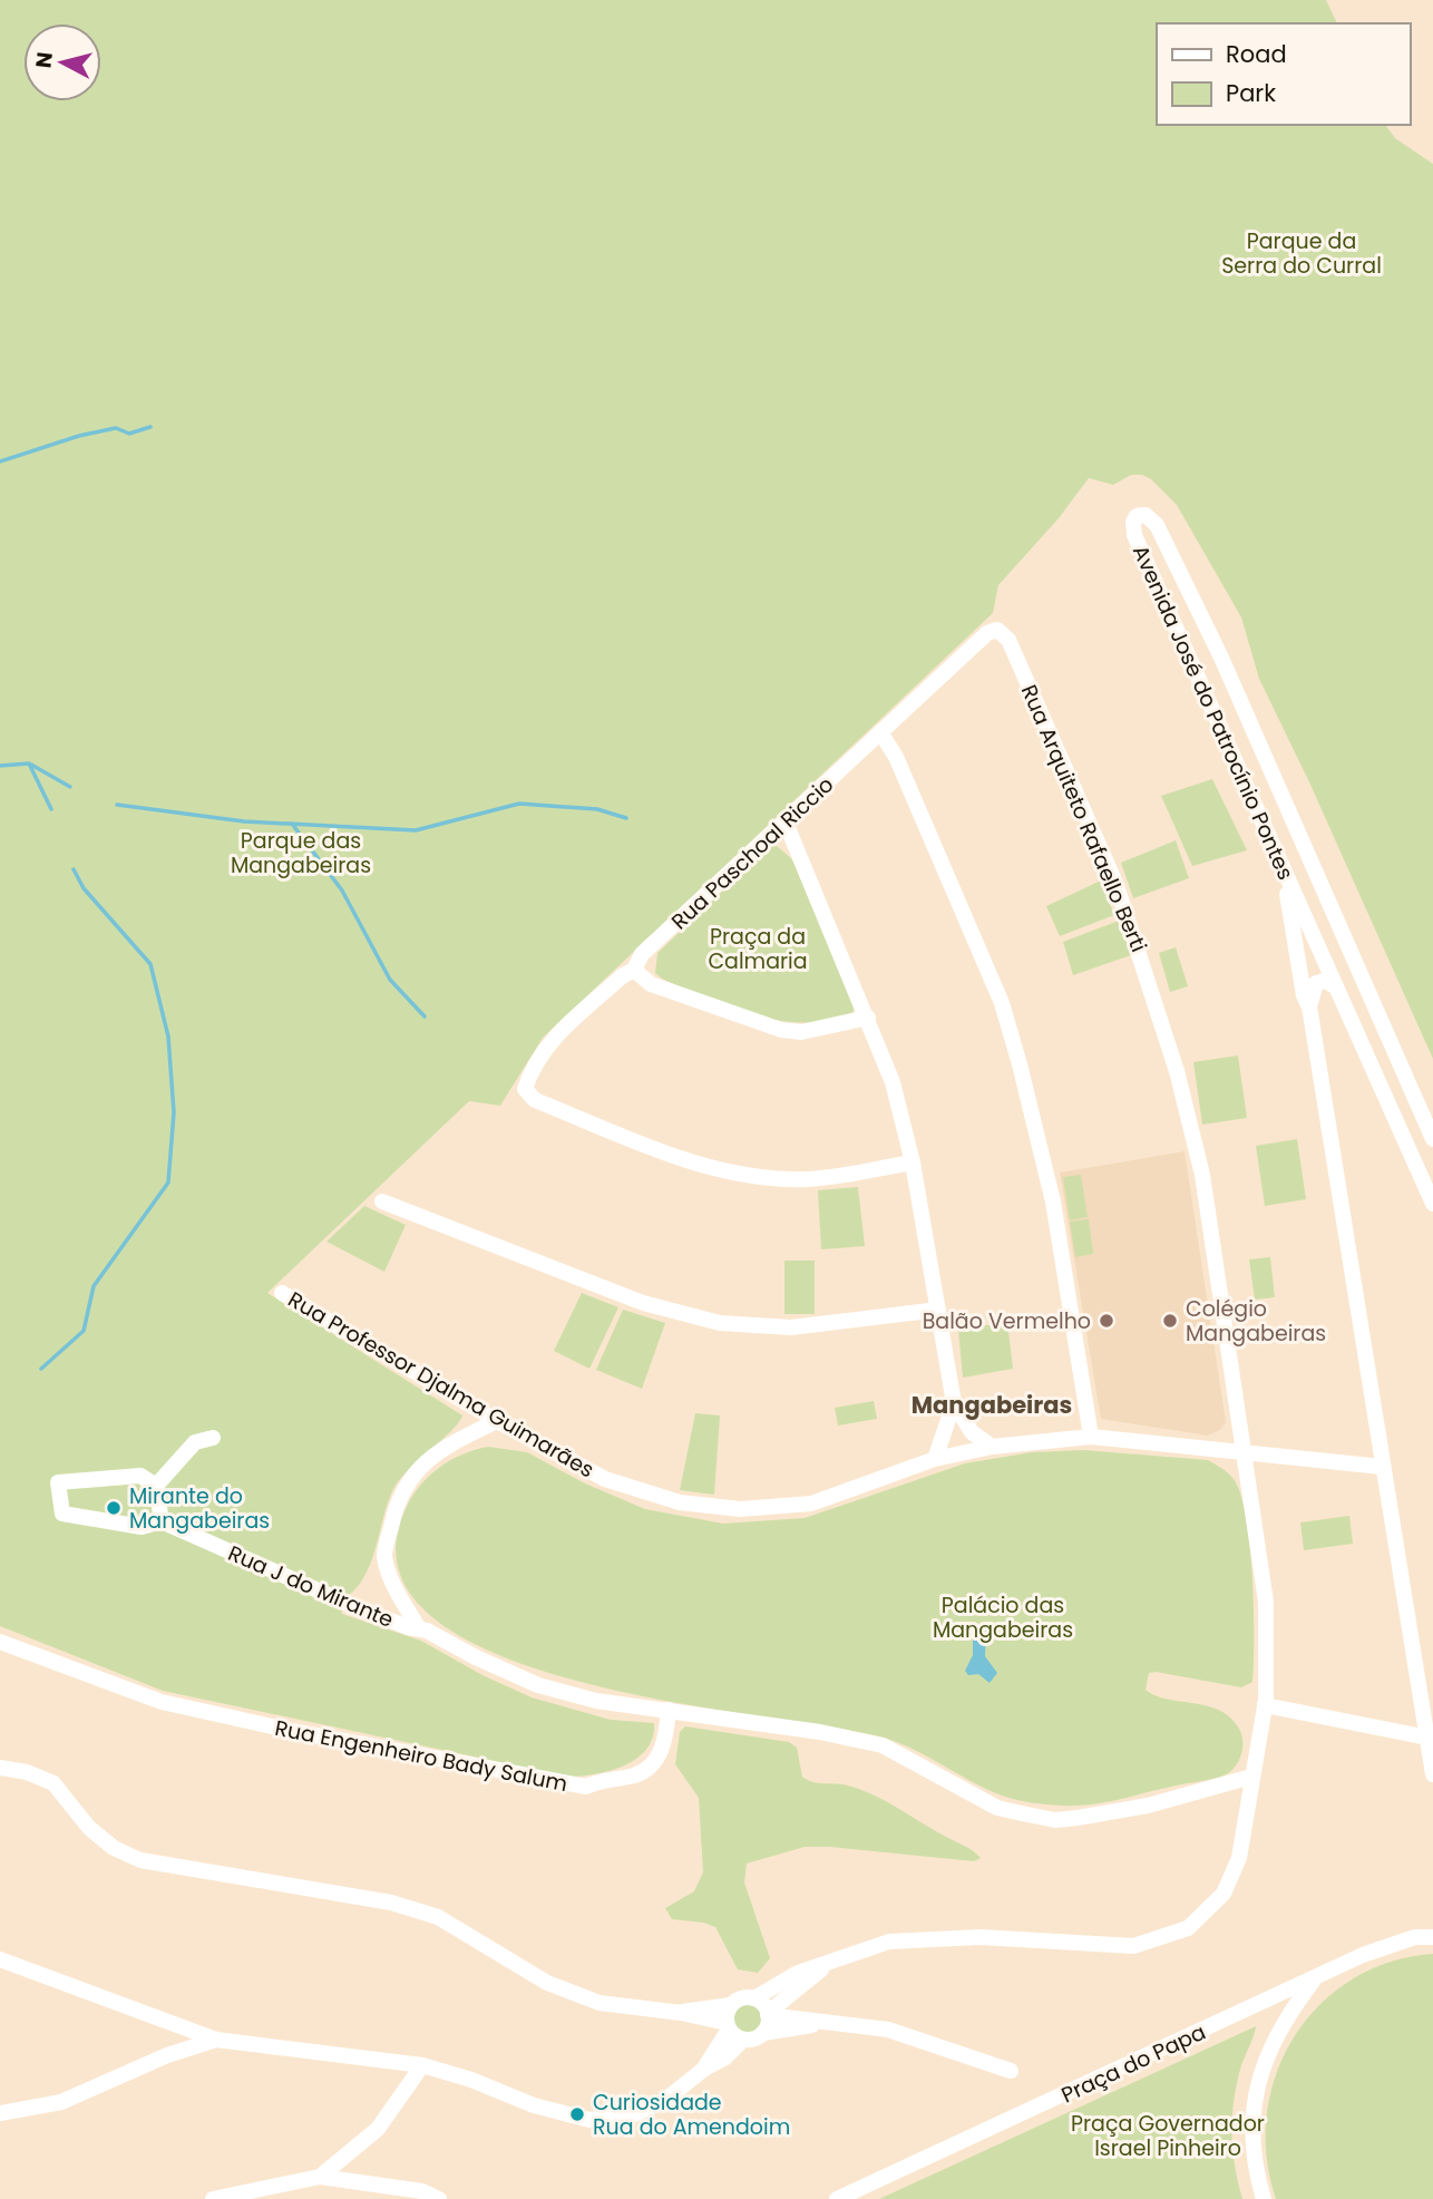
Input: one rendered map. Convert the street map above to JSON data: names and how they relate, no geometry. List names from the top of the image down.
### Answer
{
  "streets": {
    "street": [
      "Avenida José do Patrocínio Pontes",
      "Rua Arquiteto Rafaello Berti",
      "Rua Paschoal Riccio",
      "Rua Professor Djalma Guimarães",
      "Rua J do Mirante",
      "Rua Engenheiro Bady Salum",
      "Praça do Papa"
    ]
  },
  "crossings": [
    ["Rua Arquiteto Rafaello Berti", "Rua Paschoal Riccio"],
    ["Rua Arquiteto Rafaello Berti", "Rua Professor Djalma Guimarães"],
    ["Rua J do Mirante", "Rua Engenheiro Bady Salum"]
  ],
  "districts": ["Mangabeiras"],
  "parks": [
    "Parque da Serra do Curral",
    "Parque das Mangabeiras",
    "Praça da Calmaria",
    "Palácio das Mangabeiras",
    "Praça Governador Israel Pinheiro"
  ],
  "places": [
    "Balão Vermelho",
    "Colégio Mangabeiras",
    "Mirante do Mangabeiras",
    "Curiosidade Rua do Amendoim"
  ],
  "legend": ["Road", "Park"],
  "north": "left"
}
